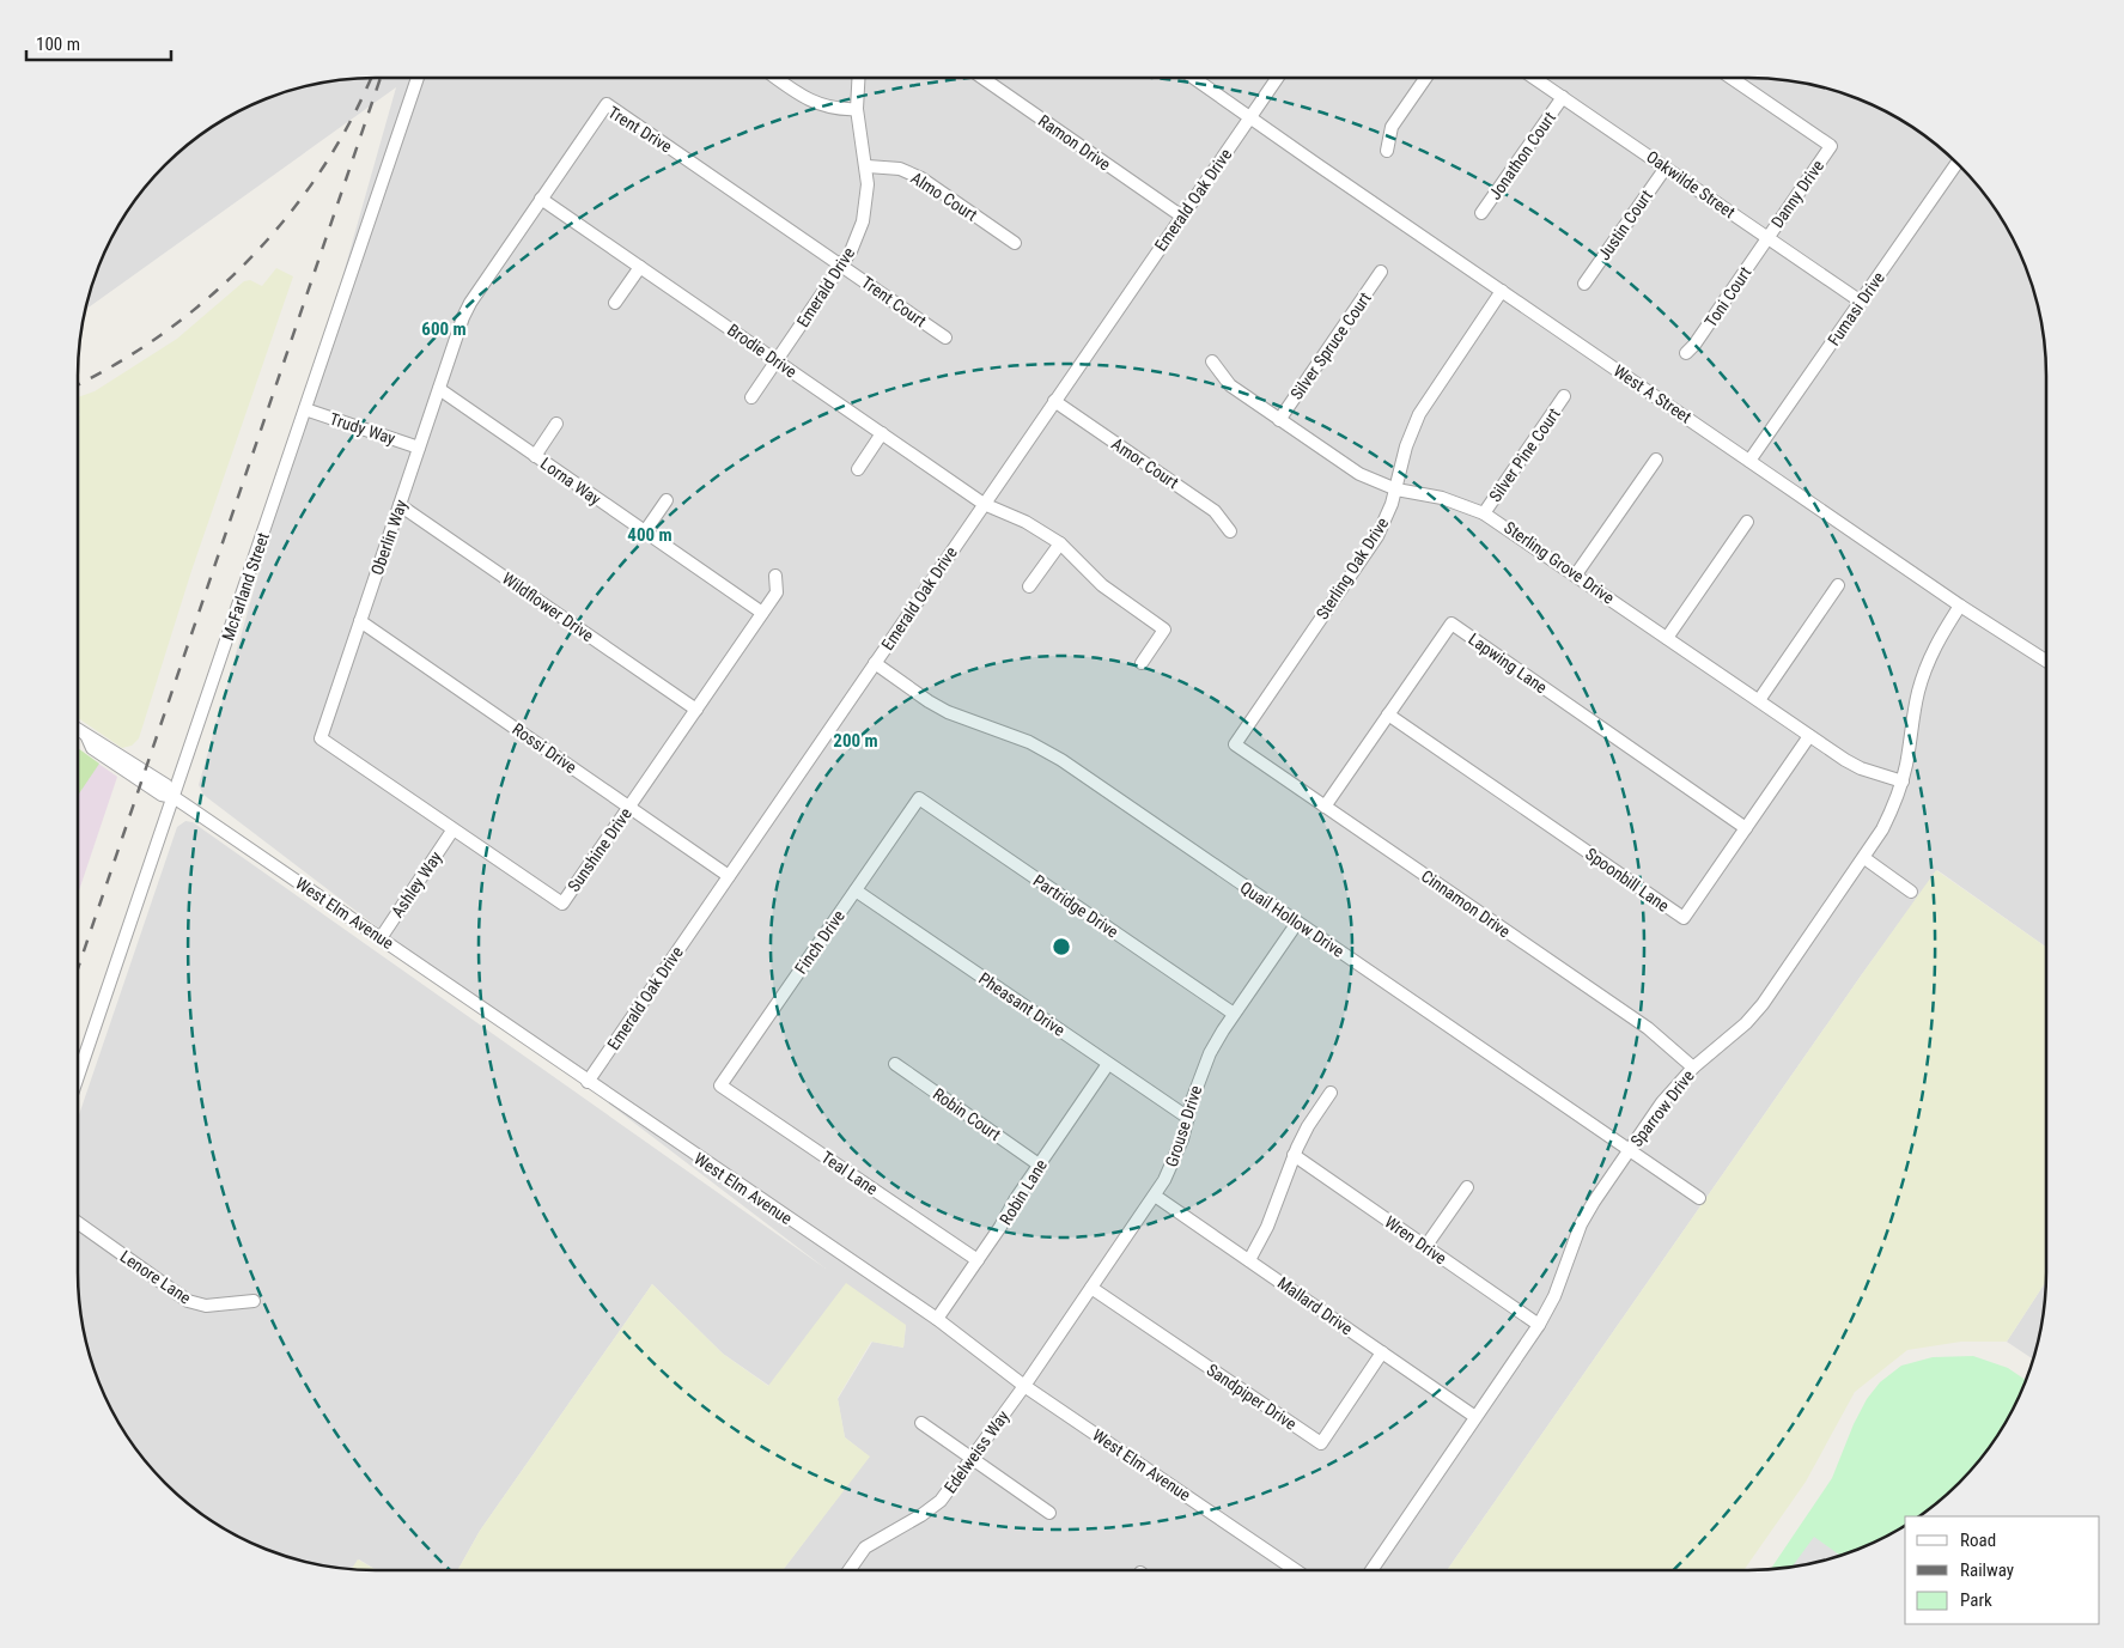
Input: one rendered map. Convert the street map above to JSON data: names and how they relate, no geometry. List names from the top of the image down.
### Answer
{
  "streets": {
    "street": [
      "Trent Drive",
      "Ramon Drive",
      "Jonathon Court",
      "Oakwilde Street",
      "Danny Drive",
      "Almo Court",
      "Emerald Oak Drive",
      "Justin Court",
      "Emerald Drive",
      "Toni Court",
      "Trent Court",
      "Fumasi Drive",
      "Silver Spruce Court",
      "Brodie Drive",
      "West A Street",
      "Trudy Way",
      "Silver Pine Court",
      "Amor Court",
      "Lorna Way",
      "Oberlin Way",
      "Sterling Grove Drive",
      "Sterling Oak Drive",
      "McFarland Street",
      "Wildflower Drive",
      "Lapwing Lane",
      "Rossi Drive",
      "Sunshine Drive",
      "Spoonbill Lane",
      "Ashley Way",
      "Cinnamon Drive",
      "Partridge Drive",
      "West Elm Avenue",
      "Quail Hollow Drive",
      "Finch Drive",
      "Pheasant Drive",
      "Sparrow Drive",
      "Robin Court",
      "Grouse Drive",
      "Teal Lane",
      "Robin Lane",
      "Wren Drive",
      "Lenore Lane",
      "Mallard Drive",
      "Sandpiper Drive",
      "Edelweiss Way"
    ]
  },
  "crossings": [
    ["Trent Drive", "Emerald Drive"],
    ["Trent Drive", "Trent Court"],
    ["Trent Drive", "Brodie Drive"],
    ["Trent Drive", "Oberlin Way"],
    ["Ramon Drive", "Emerald Oak Drive"],
    ["Jonathon Court", "Oakwilde Street"],
    ["Oakwilde Street", "Danny Drive"],
    ["Oakwilde Street", "Justin Court"],
    ["Oakwilde Street", "Toni Court"],
    ["Oakwilde Street", "Fumasi Drive"],
    ["Danny Drive", "Toni Court"],
    ["Almo Court", "Emerald Drive"],
    ["Emerald Oak Drive", "Brodie Drive"],
    ["Emerald Oak Drive", "West A Street"],
    ["Emerald Oak Drive", "Amor Court"],
    ["Emerald Oak Drive", "Rossi Drive"],
    ["Emerald Oak Drive", "West Elm Avenue"],
    ["Emerald Oak Drive", "Quail Hollow Drive"],
    ["Emerald Drive", "Trent Court"],
    ["Emerald Drive", "Brodie Drive"],
    ["Fumasi Drive", "West A Street"],
    ["Silver Spruce Court", "Sterling Grove Drive"],
    ["West A Street", "Sterling Oak Drive"],
    ["West A Street", "Sparrow Drive"],
    ["Trudy Way", "Oberlin Way"],
    ["Trudy Way", "McFarland Street"],
    ["Silver Pine Court", "Sterling Grove Drive"],
    ["Lorna Way", "Oberlin Way"],
    ["Lorna Way", "Sunshine Drive"],
    ["Oberlin Way", "Wildflower Drive"],
    ["Oberlin Way", "Rossi Drive"],
    ["Oberlin Way", "Sunshine Drive"],
    ["Sterling Grove Drive", "Sterling Oak Drive"],
    ["Sterling Grove Drive", "Spoonbill Lane"],
    ["Sterling Grove Drive", "Sparrow Drive"],
    ["Sterling Oak Drive", "Cinnamon Drive"],
    ["McFarland Street", "West Elm Avenue"],
    ["Wildflower Drive", "Sunshine Drive"],
    ["Lapwing Lane", "Spoonbill Lane"],
    ["Lapwing Lane", "Cinnamon Drive"],
    ["Rossi Drive", "Sunshine Drive"],
    ["Sunshine Drive", "Ashley Way"],
    ["Ashley Way", "West Elm Avenue"],
    ["Cinnamon Drive", "Sparrow Drive"],
    ["Partridge Drive", "Finch Drive"],
    ["Partridge Drive", "Grouse Drive"],
    ["West Elm Avenue", "Grouse Drive"],
    ["West Elm Avenue", "Robin Lane"],
    ["West Elm Avenue", "Edelweiss Way"],
    ["Quail Hollow Drive", "Sparrow Drive"],
    ["Quail Hollow Drive", "Grouse Drive"],
    ["Finch Drive", "Pheasant Drive"],
    ["Finch Drive", "Teal Lane"],
    ["Pheasant Drive", "Grouse Drive"],
    ["Pheasant Drive", "Robin Lane"],
    ["Sparrow Drive", "Wren Drive"],
    ["Sparrow Drive", "Mallard Drive"],
    ["Robin Court", "Robin Lane"],
    ["Grouse Drive", "Mallard Drive"],
    ["Grouse Drive", "Sandpiper Drive"],
    ["Grouse Drive", "Edelweiss Way"],
    ["Teal Lane", "Robin Lane"],
    ["Mallard Drive", "Sandpiper Drive"]
  ],
  "legend": ["Road", "Railway", "Park"],
  "scale_bar": "100 m",
  "rings": ["600 m", "400 m", "200 m"]
}
